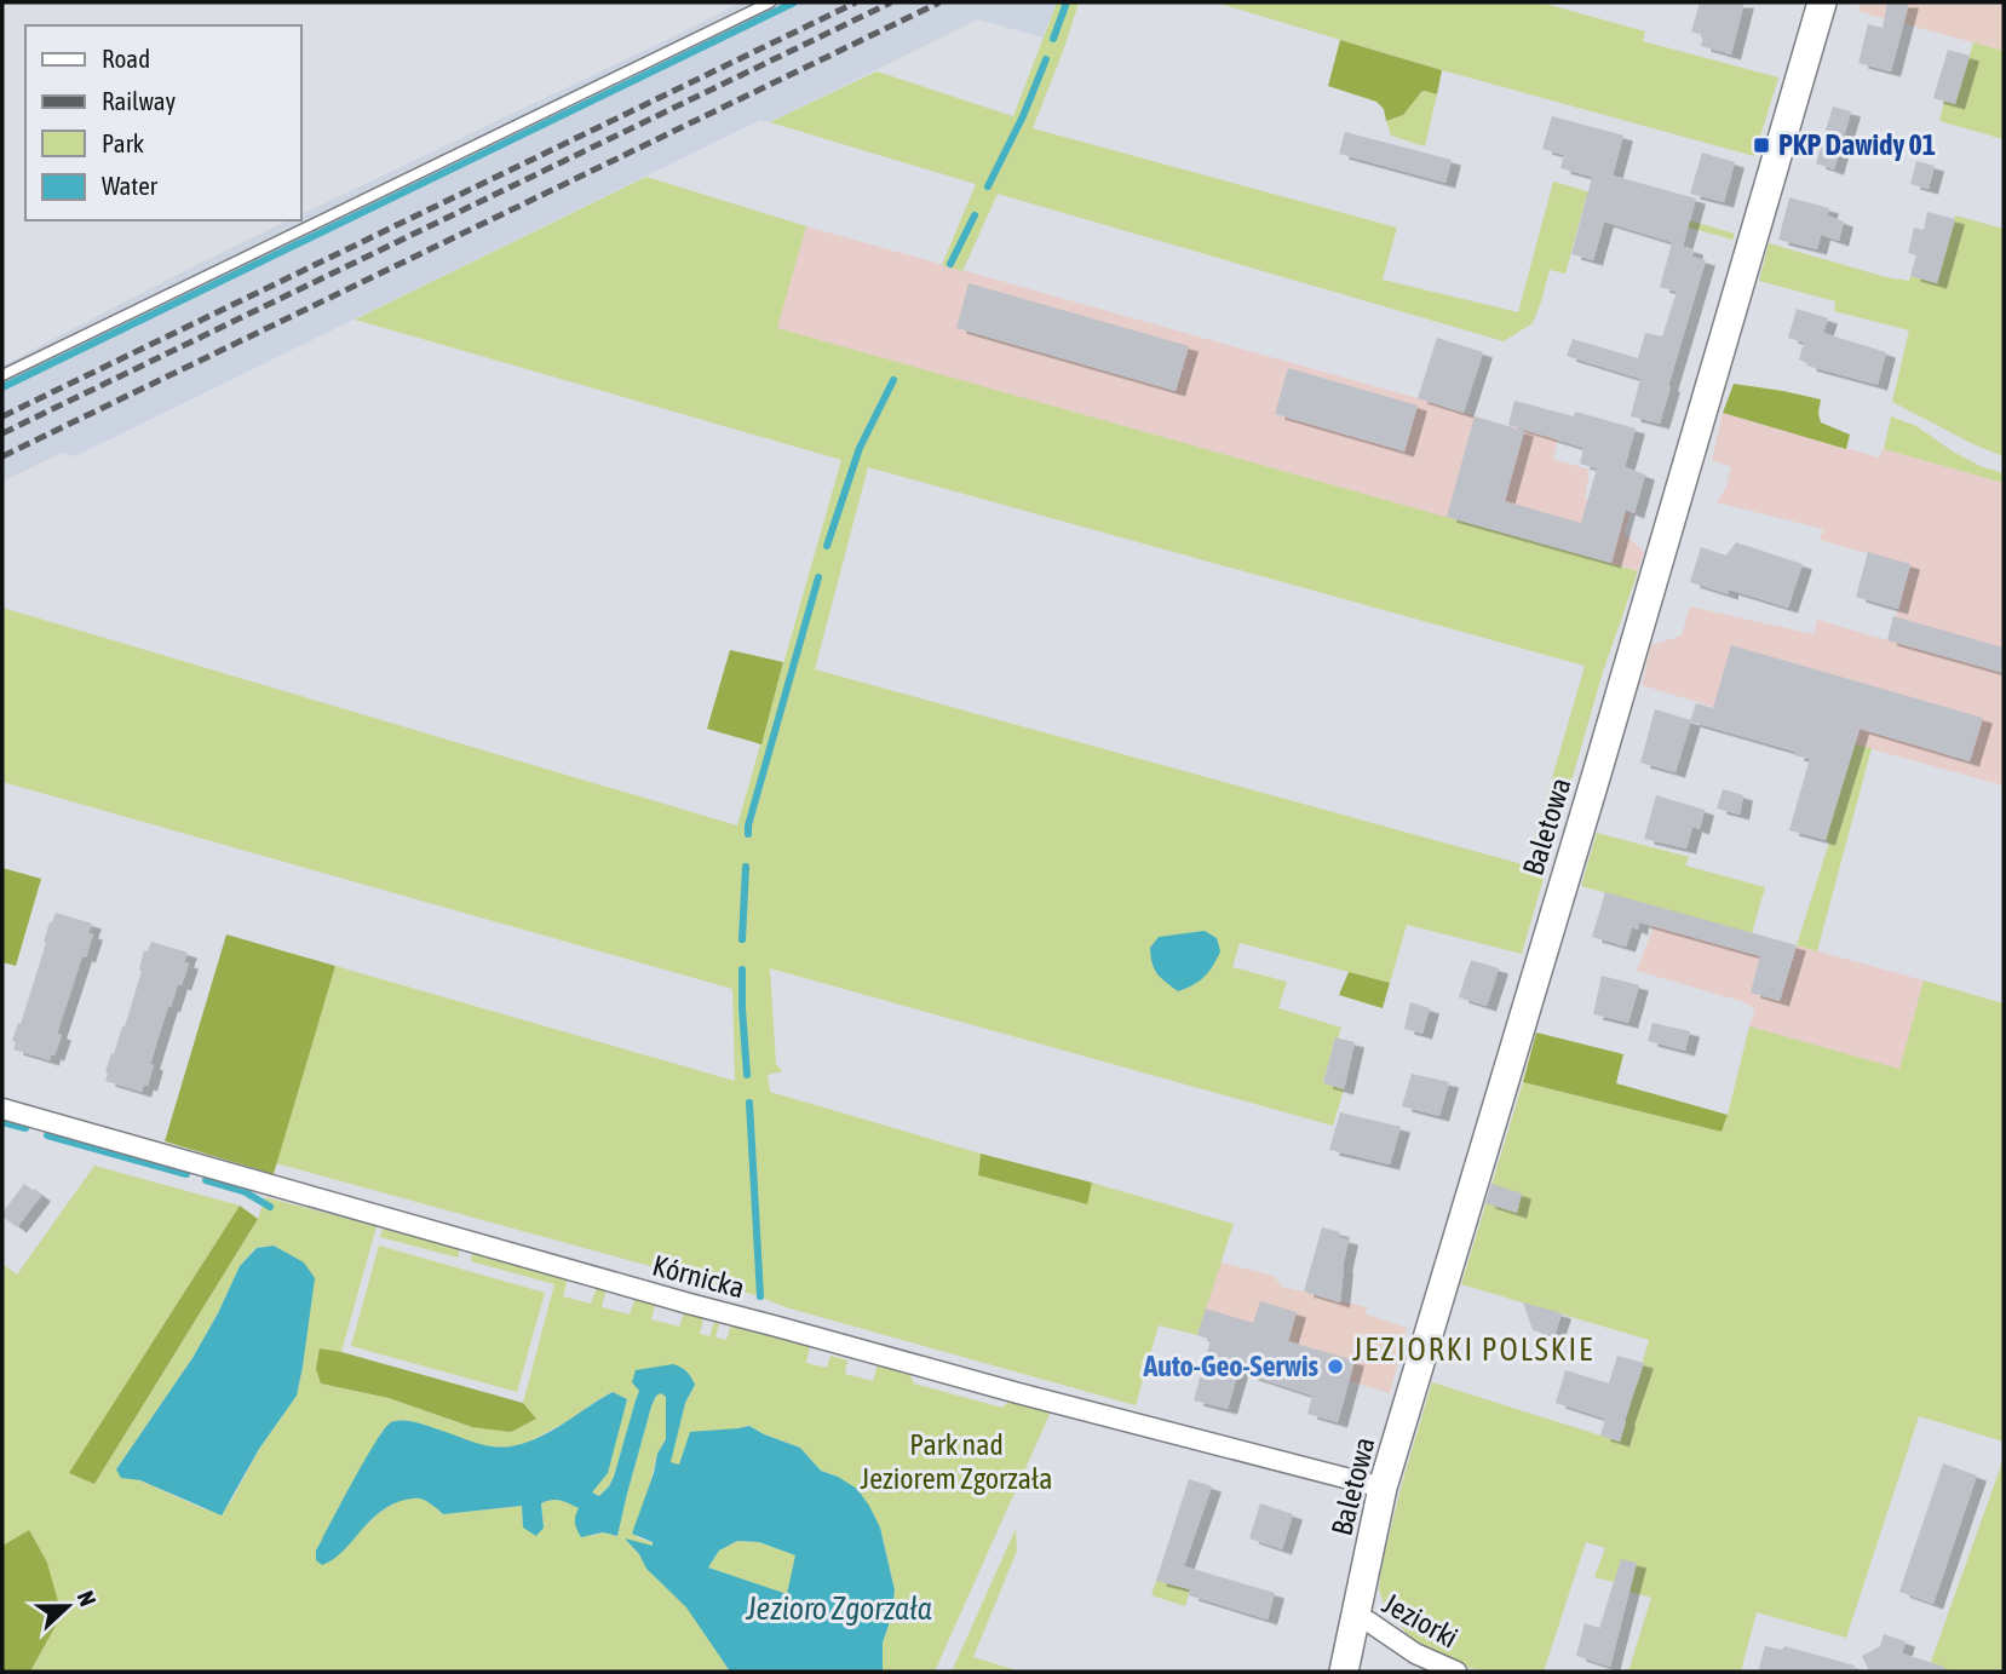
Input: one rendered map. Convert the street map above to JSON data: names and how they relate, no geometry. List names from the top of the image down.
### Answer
{
  "streets": {
    "street": ["Baletowa", "Kórnicka", "Jeziorki"]
  },
  "crossings": [
    ["Baletowa", "Kórnicka"],
    ["Baletowa", "Jeziorki"]
  ],
  "districts": ["JEZIORKI POLSKIE"],
  "water": ["Jezioro Zgorzała"],
  "parks": ["Park nad Jeziorem Zgorzała"],
  "places": {
    "transit": ["PKP Dawidy 01"],
    "other": ["Auto-Geo-Serwis"]
  },
  "legend": [
    "Road",
    "Railway",
    "Park",
    "Water"
  ],
  "north": "right"
}
